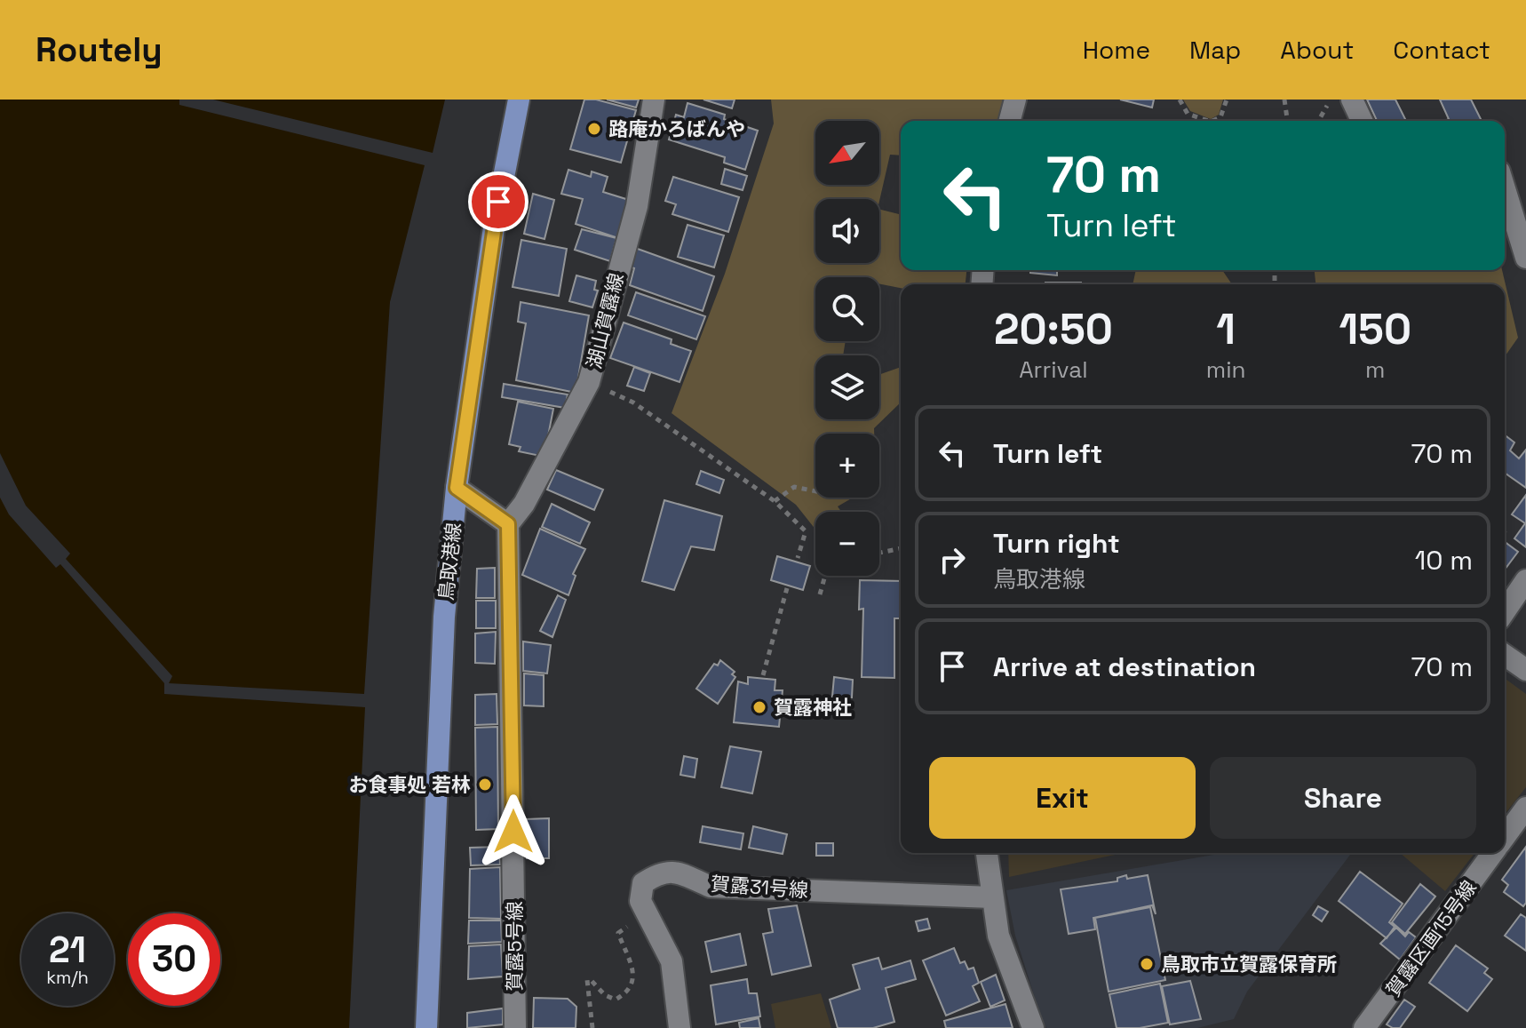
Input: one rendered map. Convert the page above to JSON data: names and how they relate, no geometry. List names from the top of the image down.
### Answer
{
  "streets": {
    "main road": ["鳥取港線"],
    "street": [
      "湖山賀露線",
      "賀露31号線",
      "賀露区画15号線",
      "賀露5号線"
    ]
  },
  "crossings": [
    ["湖山賀露線", "賀露5号線"]
  ],
  "places": [
    "路庵かろばんや",
    "賀露神社",
    "お食事処 若林",
    "鳥取市立賀露保育所"
  ],
  "north": "bottom left",
  "page": {
    "header": "Routely",
    "nav": [
      "Home",
      "Map",
      "About",
      "Contact"
    ],
    "map_buttons": ["+", "−"],
    "turn": ["70 m", "Turn left"],
    "eta": [
      "20:50",
      "Arrival",
      "1",
      "min",
      "150",
      "m"
    ],
    "list": [
      {
        "name": "Turn left",
        "value": "70 m"
      },
      {
        "name": "Turn right",
        "note": "鳥取港線",
        "value": "10 m"
      },
      {
        "name": "Arrive at destination",
        "value": "70 m"
      }
    ],
    "buttons": ["Exit", "Share"],
    "speed": "21 km/h",
    "limit": "30"
  }
}
